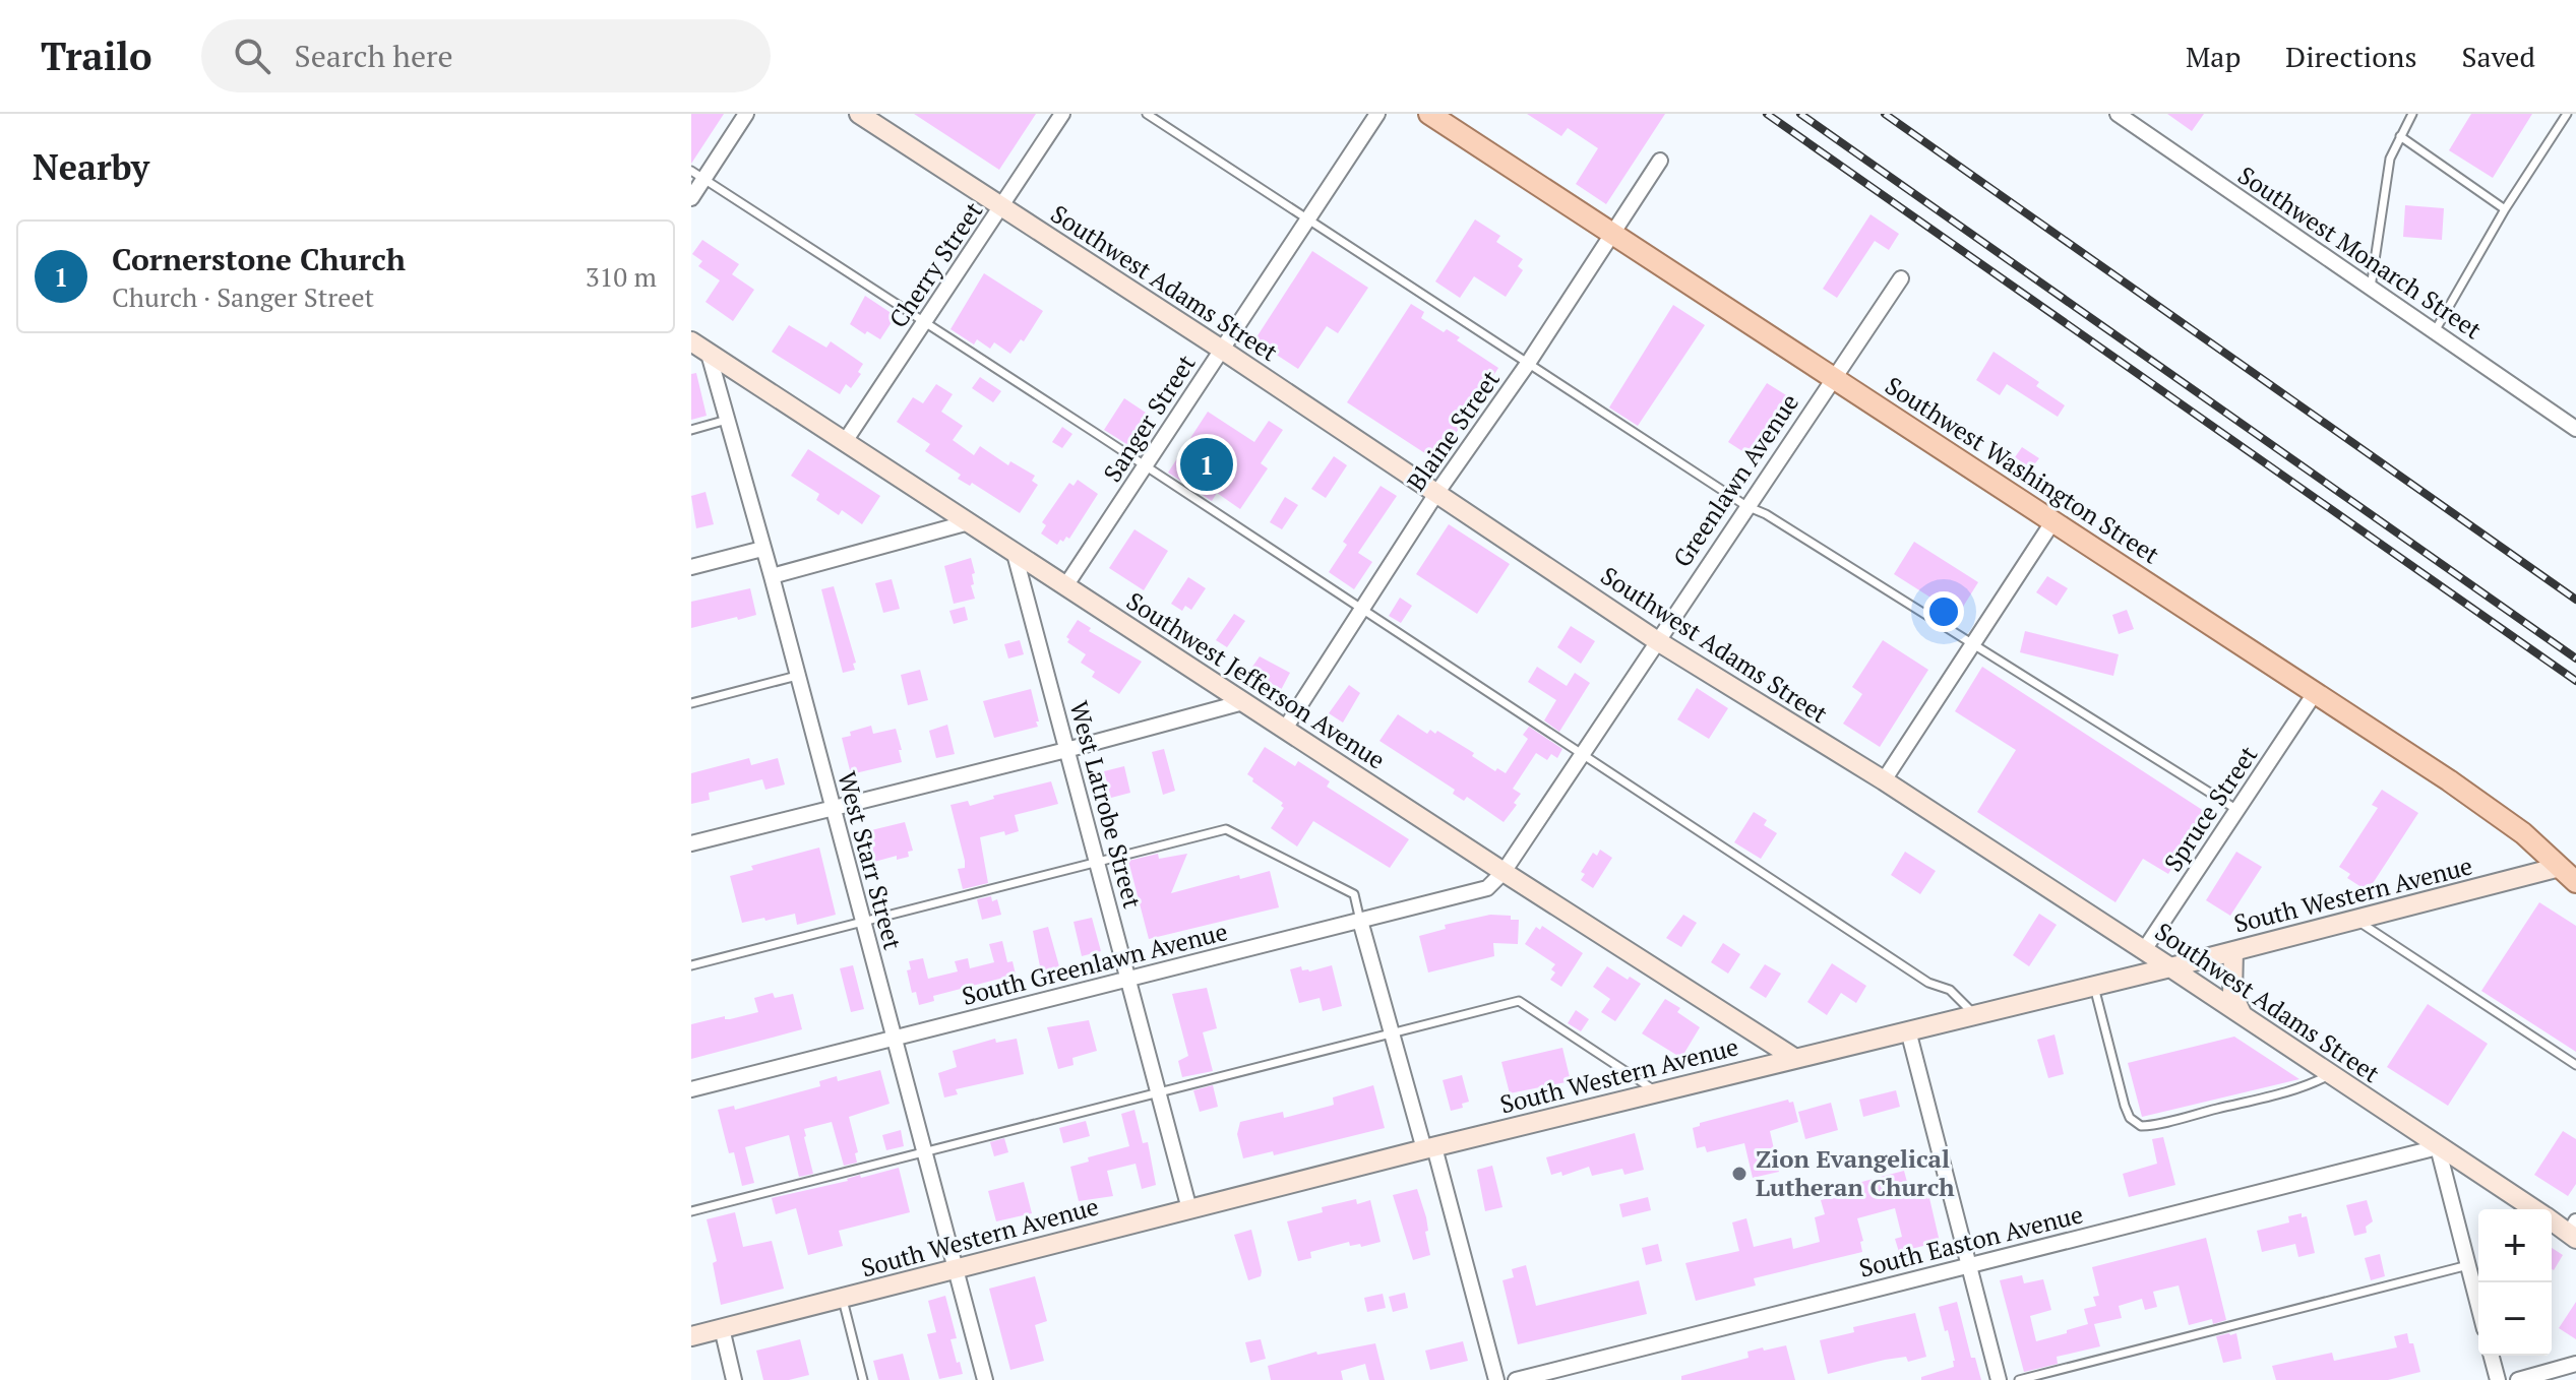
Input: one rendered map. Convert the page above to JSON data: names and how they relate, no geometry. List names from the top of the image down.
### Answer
{
  "streets": {
    "main road": [
      "Southwest Adams Street",
      "Southwest Washington Street",
      "Southwest Jefferson Avenue",
      "South Western Avenue"
    ],
    "street": [
      "Southwest Monarch Street",
      "Cherry Street",
      "Sanger Street",
      "Blaine Street",
      "Greenlawn Avenue",
      "West Latrobe Street",
      "Spruce Street",
      "West Starr Street",
      "South Greenlawn Avenue",
      "South Easton Avenue"
    ]
  },
  "crossings": [
    ["Cherry Street", "Southwest Adams Street"],
    ["Cherry Street", "Southwest Jefferson Avenue"],
    ["Southwest Adams Street", "Sanger Street"],
    ["Southwest Adams Street", "Blaine Street"],
    ["Southwest Adams Street", "Greenlawn Avenue"],
    ["Southwest Adams Street", "Spruce Street"],
    ["Southwest Adams Street", "South Western Avenue"],
    ["Southwest Adams Street", "South Easton Avenue"],
    ["Sanger Street", "Southwest Jefferson Avenue"],
    ["Blaine Street", "Southwest Washington Street"],
    ["Blaine Street", "Southwest Jefferson Avenue"],
    ["Southwest Washington Street", "Greenlawn Avenue"],
    ["Southwest Washington Street", "Spruce Street"],
    ["Southwest Washington Street", "South Western Avenue"],
    ["Greenlawn Avenue", "Southwest Jefferson Avenue"],
    ["Greenlawn Avenue", "South Greenlawn Avenue"],
    ["Southwest Jefferson Avenue", "West Latrobe Street"],
    ["Southwest Jefferson Avenue", "West Starr Street"],
    ["Southwest Jefferson Avenue", "South Western Avenue"],
    ["Southwest Jefferson Avenue", "South Greenlawn Avenue"],
    ["West Latrobe Street", "South Western Avenue"],
    ["West Latrobe Street", "South Greenlawn Avenue"],
    ["West Starr Street", "South Western Avenue"],
    ["West Starr Street", "South Greenlawn Avenue"]
  ],
  "places": ["Zion Evangelical Lutheran Church"],
  "page": {
    "header": "Trailo",
    "search": "Search here",
    "nav": ["Map", "Directions", "Saved"],
    "heading": "Nearby",
    "list": [
      {
        "mark": "1",
        "name": "Cornerstone Church",
        "note": "Church · Sanger Street",
        "value": "310 m"
      }
    ],
    "pins": "1",
    "map_buttons": ["+", "−"]
  }
}
